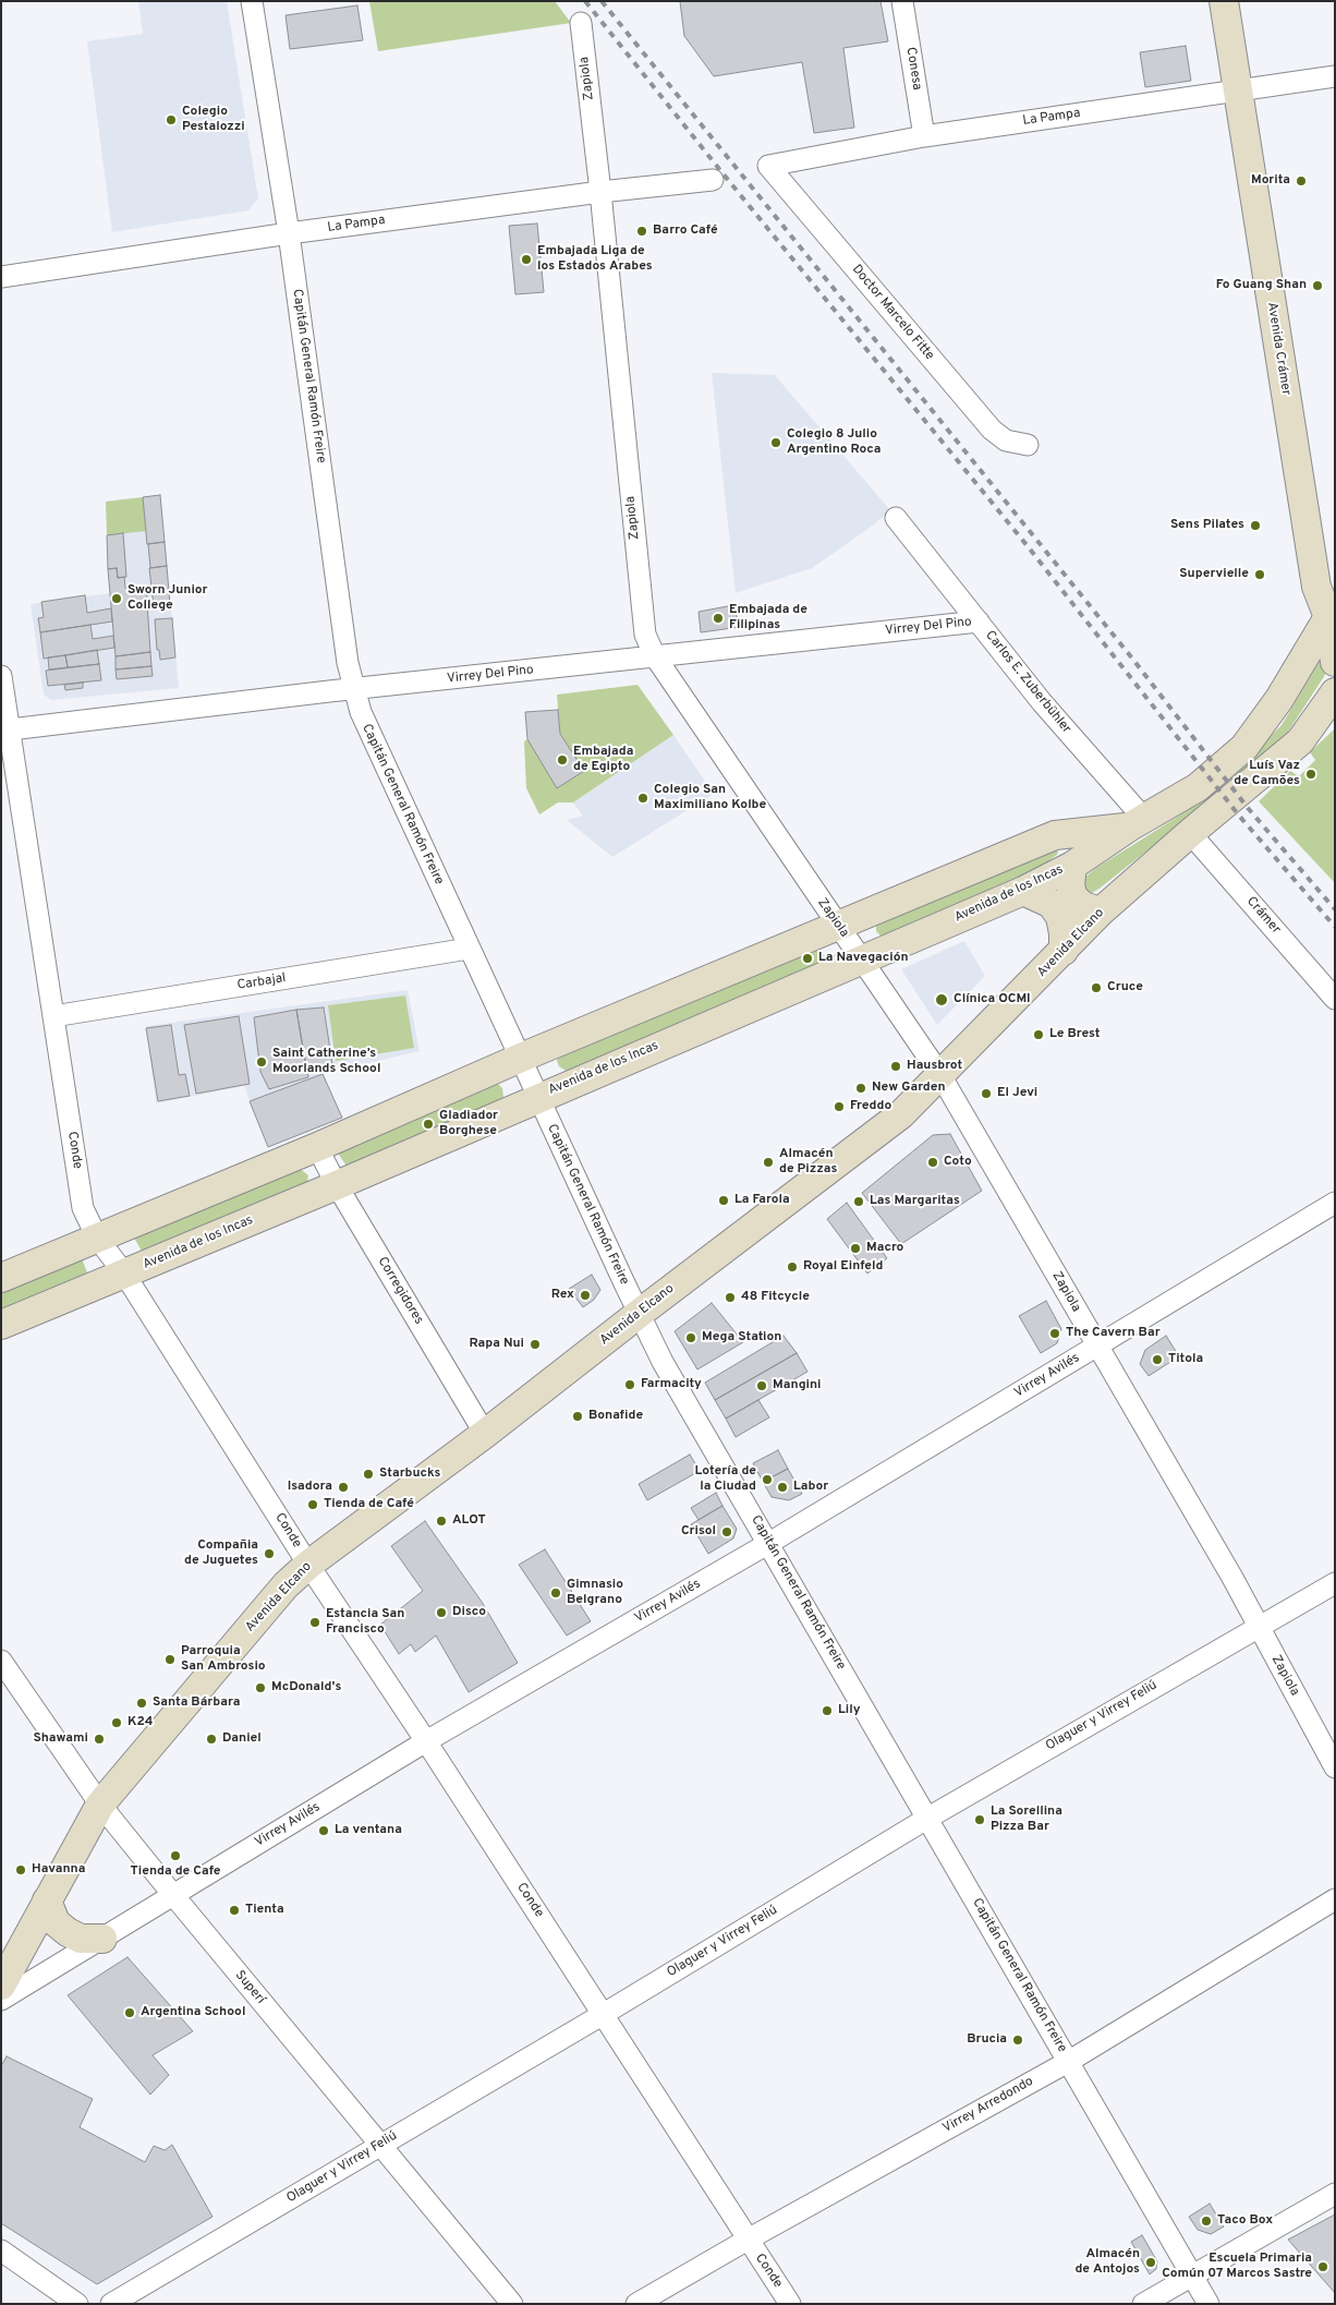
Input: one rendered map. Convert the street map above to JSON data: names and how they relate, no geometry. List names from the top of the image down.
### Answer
{
  "streets": {
    "main road": ["Avenida Crámer", "Avenida de los Incas", "Avenida Elcano"],
    "street": [
      "Conesa",
      "Zapiola",
      "La Pampa",
      "Doctor Marcelo Fitte",
      "Capitán General Ramón Freire",
      "Virrey Del Pino",
      "Carlos E. Zuberbühler",
      "Crámer",
      "Carbajal",
      "Conde",
      "Corregidores",
      "Virrey Avilés",
      "Olaguer y Virrey Feliú",
      "Superí",
      "Virrey Arredondo"
    ]
  },
  "crossings": [
    ["Conesa", "La Pampa"],
    ["Zapiola", "La Pampa"],
    ["Zapiola", "Virrey Del Pino"],
    ["Zapiola", "Avenida de los Incas"],
    ["Zapiola", "Avenida Elcano"],
    ["Zapiola", "Virrey Avilés"],
    ["Zapiola", "Olaguer y Virrey Feliú"],
    ["La Pampa", "Doctor Marcelo Fitte"],
    ["La Pampa", "Avenida Crámer"],
    ["La Pampa", "Capitán General Ramón Freire"],
    ["Capitán General Ramón Freire", "Virrey Del Pino"],
    ["Capitán General Ramón Freire", "Avenida de los Incas"],
    ["Capitán General Ramón Freire", "Avenida Elcano"],
    ["Capitán General Ramón Freire", "Carbajal"],
    ["Capitán General Ramón Freire", "Virrey Avilés"],
    ["Capitán General Ramón Freire", "Olaguer y Virrey Feliú"],
    ["Capitán General Ramón Freire", "Virrey Arredondo"],
    ["Virrey Del Pino", "Carlos E. Zuberbühler"],
    ["Virrey Del Pino", "Conde"],
    ["Carlos E. Zuberbühler", "Avenida de los Incas"],
    ["Avenida de los Incas", "Conde"],
    ["Avenida de los Incas", "Corregidores"],
    ["Crámer", "Avenida Elcano"],
    ["Avenida Elcano", "Conde"],
    ["Avenida Elcano", "Corregidores"],
    ["Avenida Elcano", "Superí"],
    ["Carbajal", "Conde"],
    ["Conde", "Virrey Avilés"],
    ["Conde", "Olaguer y Virrey Feliú"],
    ["Conde", "Virrey Arredondo"],
    ["Virrey Avilés", "Superí"],
    ["Olaguer y Virrey Feliú", "Superí"]
  ],
  "places": [
    "Colegio Pestalozzi",
    "Morita",
    "Barro Café",
    "Embajada Liga de los Estados Arabes",
    "Fo Guang Shan",
    "Colegio 8 Julio Argentino Roca",
    "Sens Pilates",
    "Supervielle",
    "Sworn Junior College",
    "Embajada de Filipinas",
    "Embajada de Egipto",
    "Luís Vaz de Camões",
    "Colegio San Maximiliano Kolbe",
    "La Navegación",
    "Cruce",
    "Clínica OCMI",
    "Le Brest",
    "Saint Catherine’s Moorlands School",
    "Hausbrot",
    "New Garden",
    "El Jevi",
    "Freddo",
    "Gladiador Borghese",
    "Almacén de Pizzas",
    "Coto",
    "La Farola",
    "Las Margaritas",
    "Macro",
    "Royal Einfeld",
    "Rex",
    "48 Fitcycle",
    "The Cavern Bar",
    "Mega Station",
    "Rapa Nui",
    "Titola",
    "Farmacity",
    "Mangini",
    "Bonafide",
    "Starbucks",
    "Lotería de la Ciudad",
    "Isadora",
    "Labor",
    "Tienda de Café",
    "ALOT",
    "Crisol",
    "Compañia de Juguetes",
    "Gimnasio Belgrano",
    "Disco",
    "Estancia San Francisco",
    "Parroquia San Ambrosio",
    "McDonald's",
    "Santa Bárbara",
    "Lily",
    "K24",
    "Shawami",
    "Daniel",
    "La Sorellina Pizza Bar",
    "La ventana",
    "Tienda de Cafe",
    "Havanna",
    "Tienta",
    "Argentina School",
    "Brucia",
    "Taco Box",
    "Almacén de Antojos",
    "Escuela Primaria Común 07 Marcos Sastre"
  ]
}
